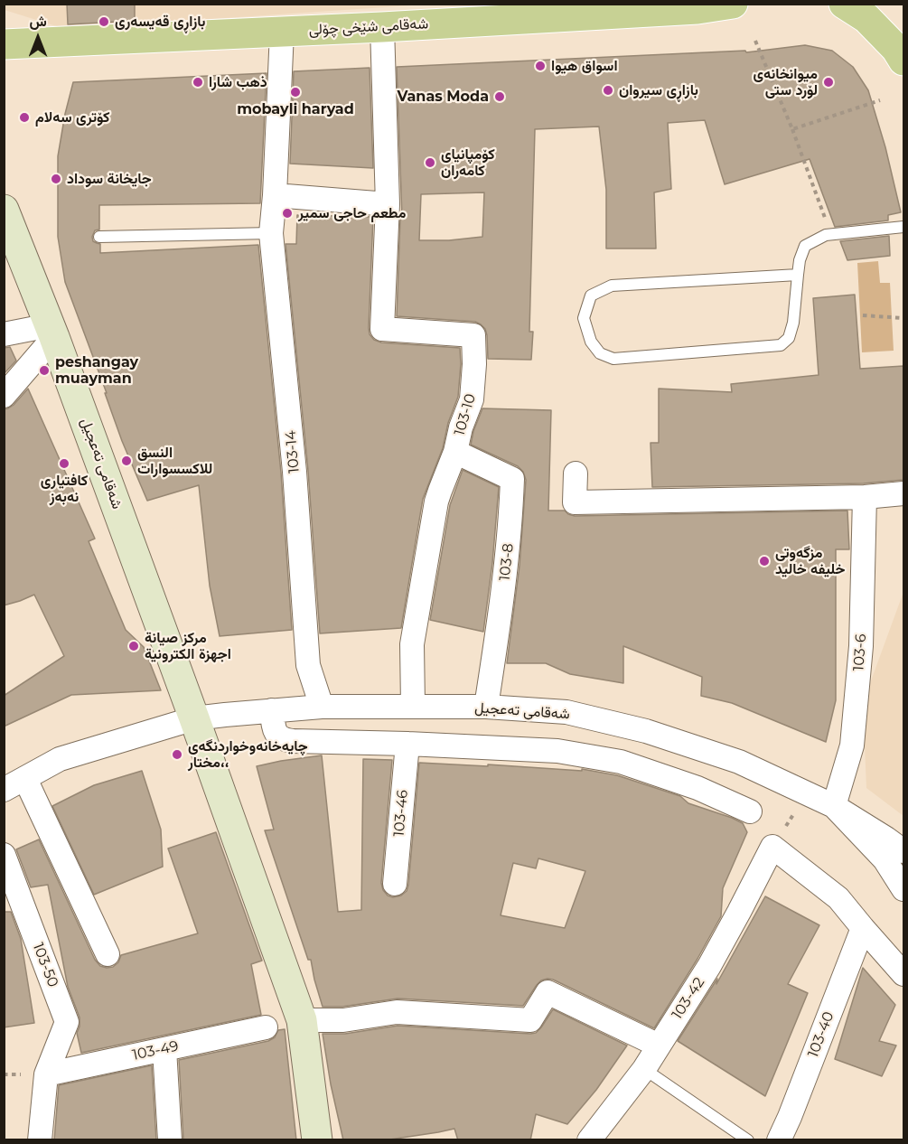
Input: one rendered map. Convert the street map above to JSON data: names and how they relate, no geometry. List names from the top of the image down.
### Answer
{
  "streets": {
    "main road": ["شەقامی شێخی چۆلی", "شەقامی تەعجیل"],
    "street": [
      "103-10",
      "103-14",
      "103-8",
      "103-6",
      "103-46",
      "103-50",
      "103-42",
      "103-40",
      "103-49"
    ]
  },
  "crossings": [
    ["شەقامی شێخی چۆلی", "103-14"],
    ["103-10", "شەقامی تەعجیل"],
    ["103-10", "103-8"],
    ["103-14", "شەقامی تەعجیل"],
    ["شەقامی تەعجیل", "103-8"],
    ["شەقامی تەعجیل", "103-6"],
    ["103-50", "103-49"]
  ],
  "places": [
    "بازاڕی قەیسەری",
    "اسواق هيوا",
    "ذهب شارا",
    "میوانخانەی لۆرد ستی",
    "بازاڕی سیروان",
    "mobayli haryad",
    "Vanas Moda",
    "كۆتری سه‌لام",
    "کۆمپانیای کامەران",
    "جايخانة سوداد",
    "مطعم حاجی سمیر",
    "peshangay muayman",
    "النسق للاكسسوارات",
    "کافتیاری نەبەز",
    "مزگه‌وتی خلیفه‌ خالید",
    "مركز صيانة اجهزة الكترونية",
    "چایەخانەوخواردنگەی مختار،،"
  ],
  "north": "top"
}
